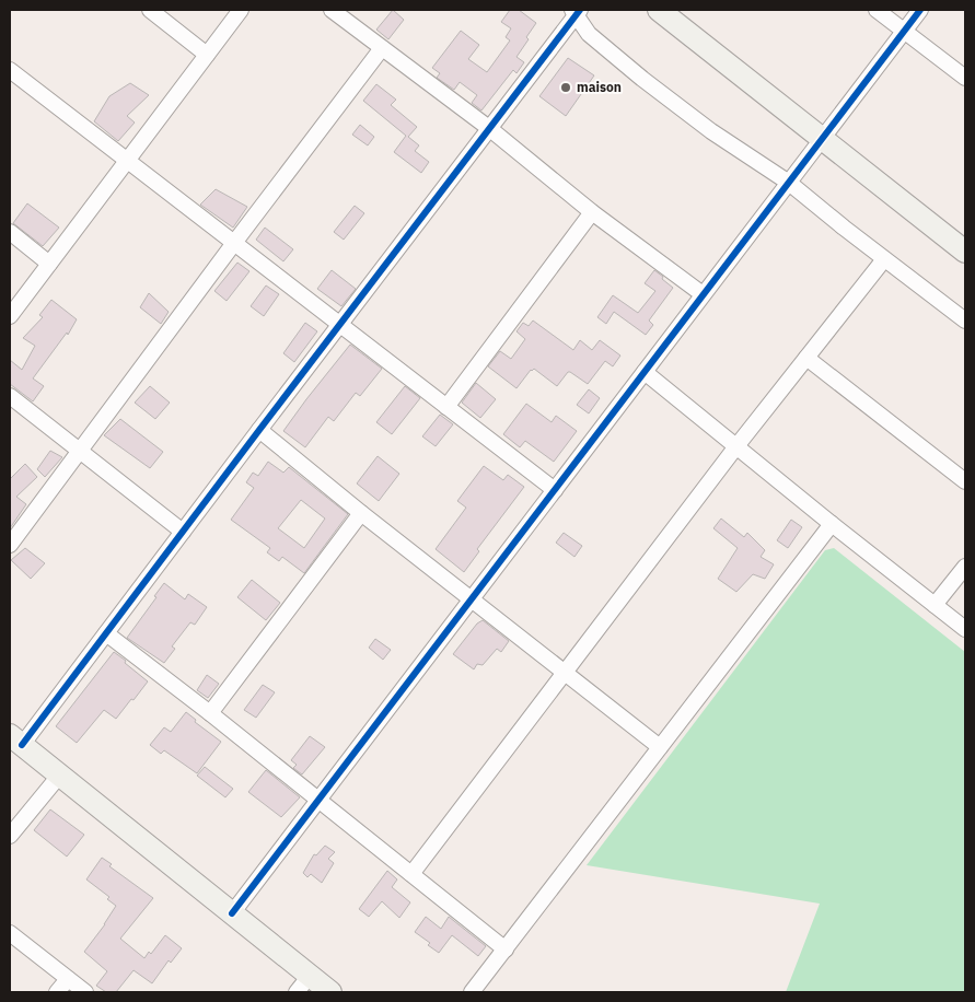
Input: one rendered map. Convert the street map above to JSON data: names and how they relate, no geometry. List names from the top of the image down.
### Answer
{
  "places": ["maison"]
}
